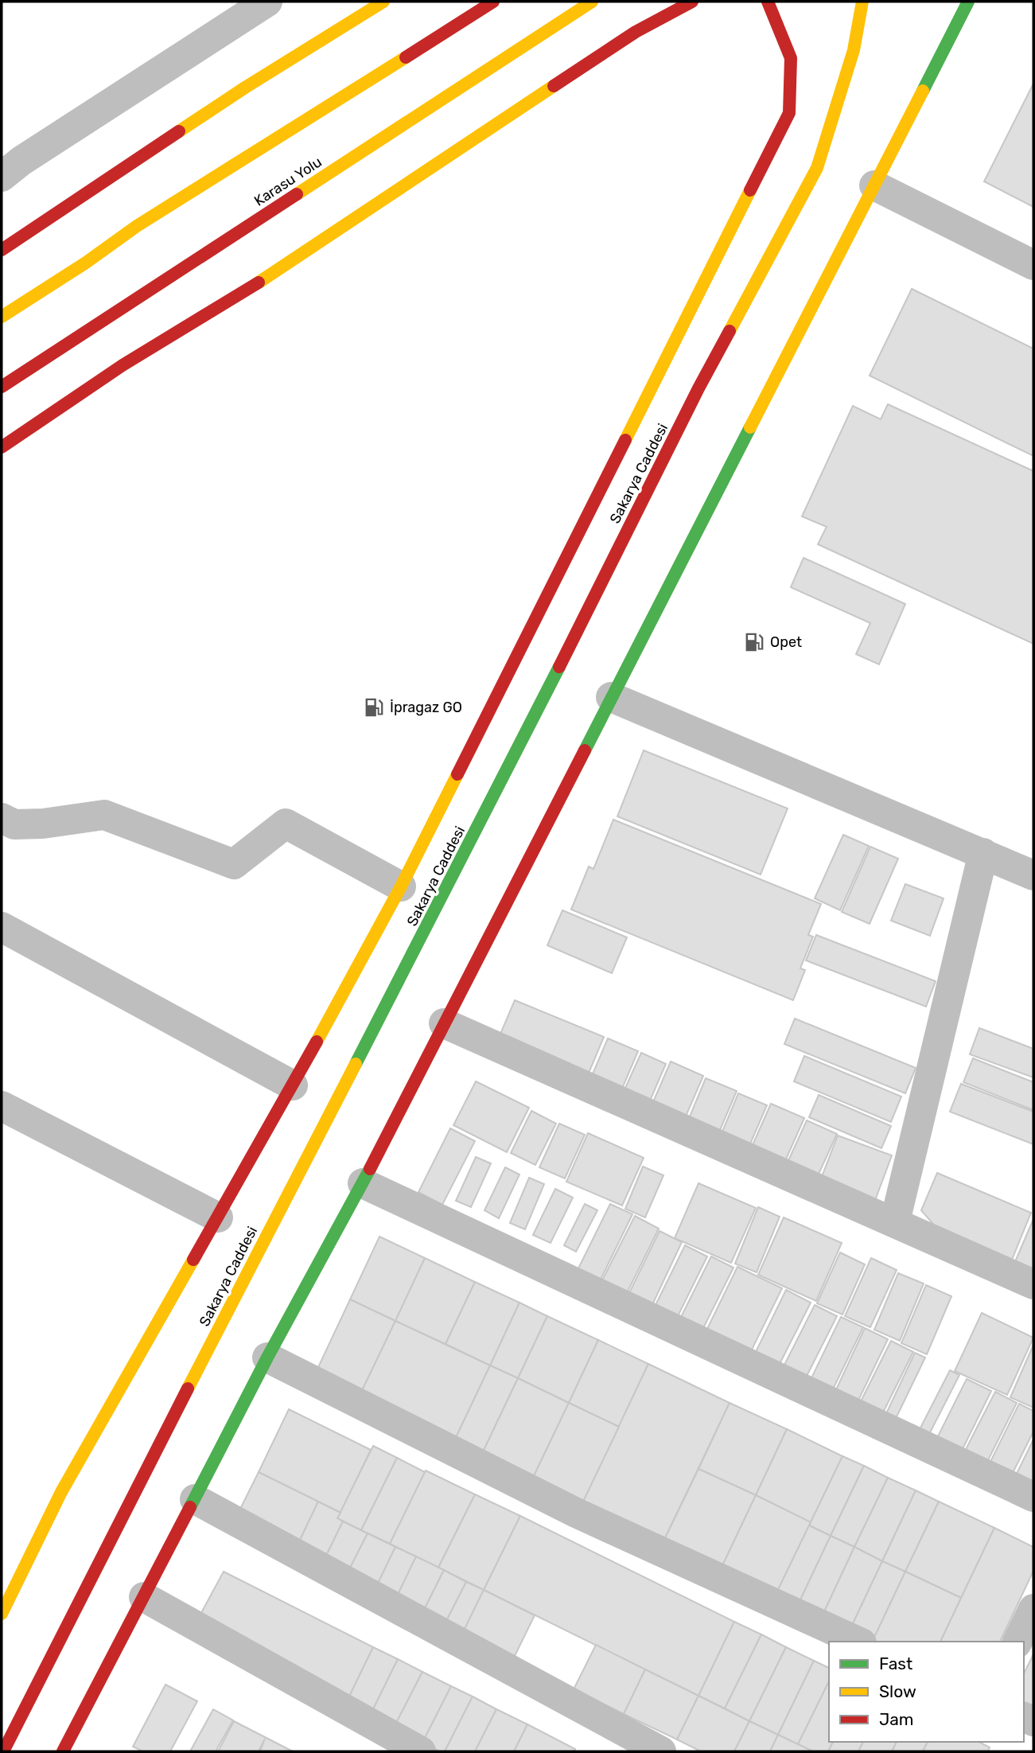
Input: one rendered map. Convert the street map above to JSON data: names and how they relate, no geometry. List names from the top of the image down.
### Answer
{
  "streets": {
    "main road": ["Karasu Yolu", "Sakarya Caddesi"]
  },
  "places": {
    "fuel station": ["Opet", "İpragaz GO"]
  },
  "legend": ["Fast", "Slow", "Jam"]
}
